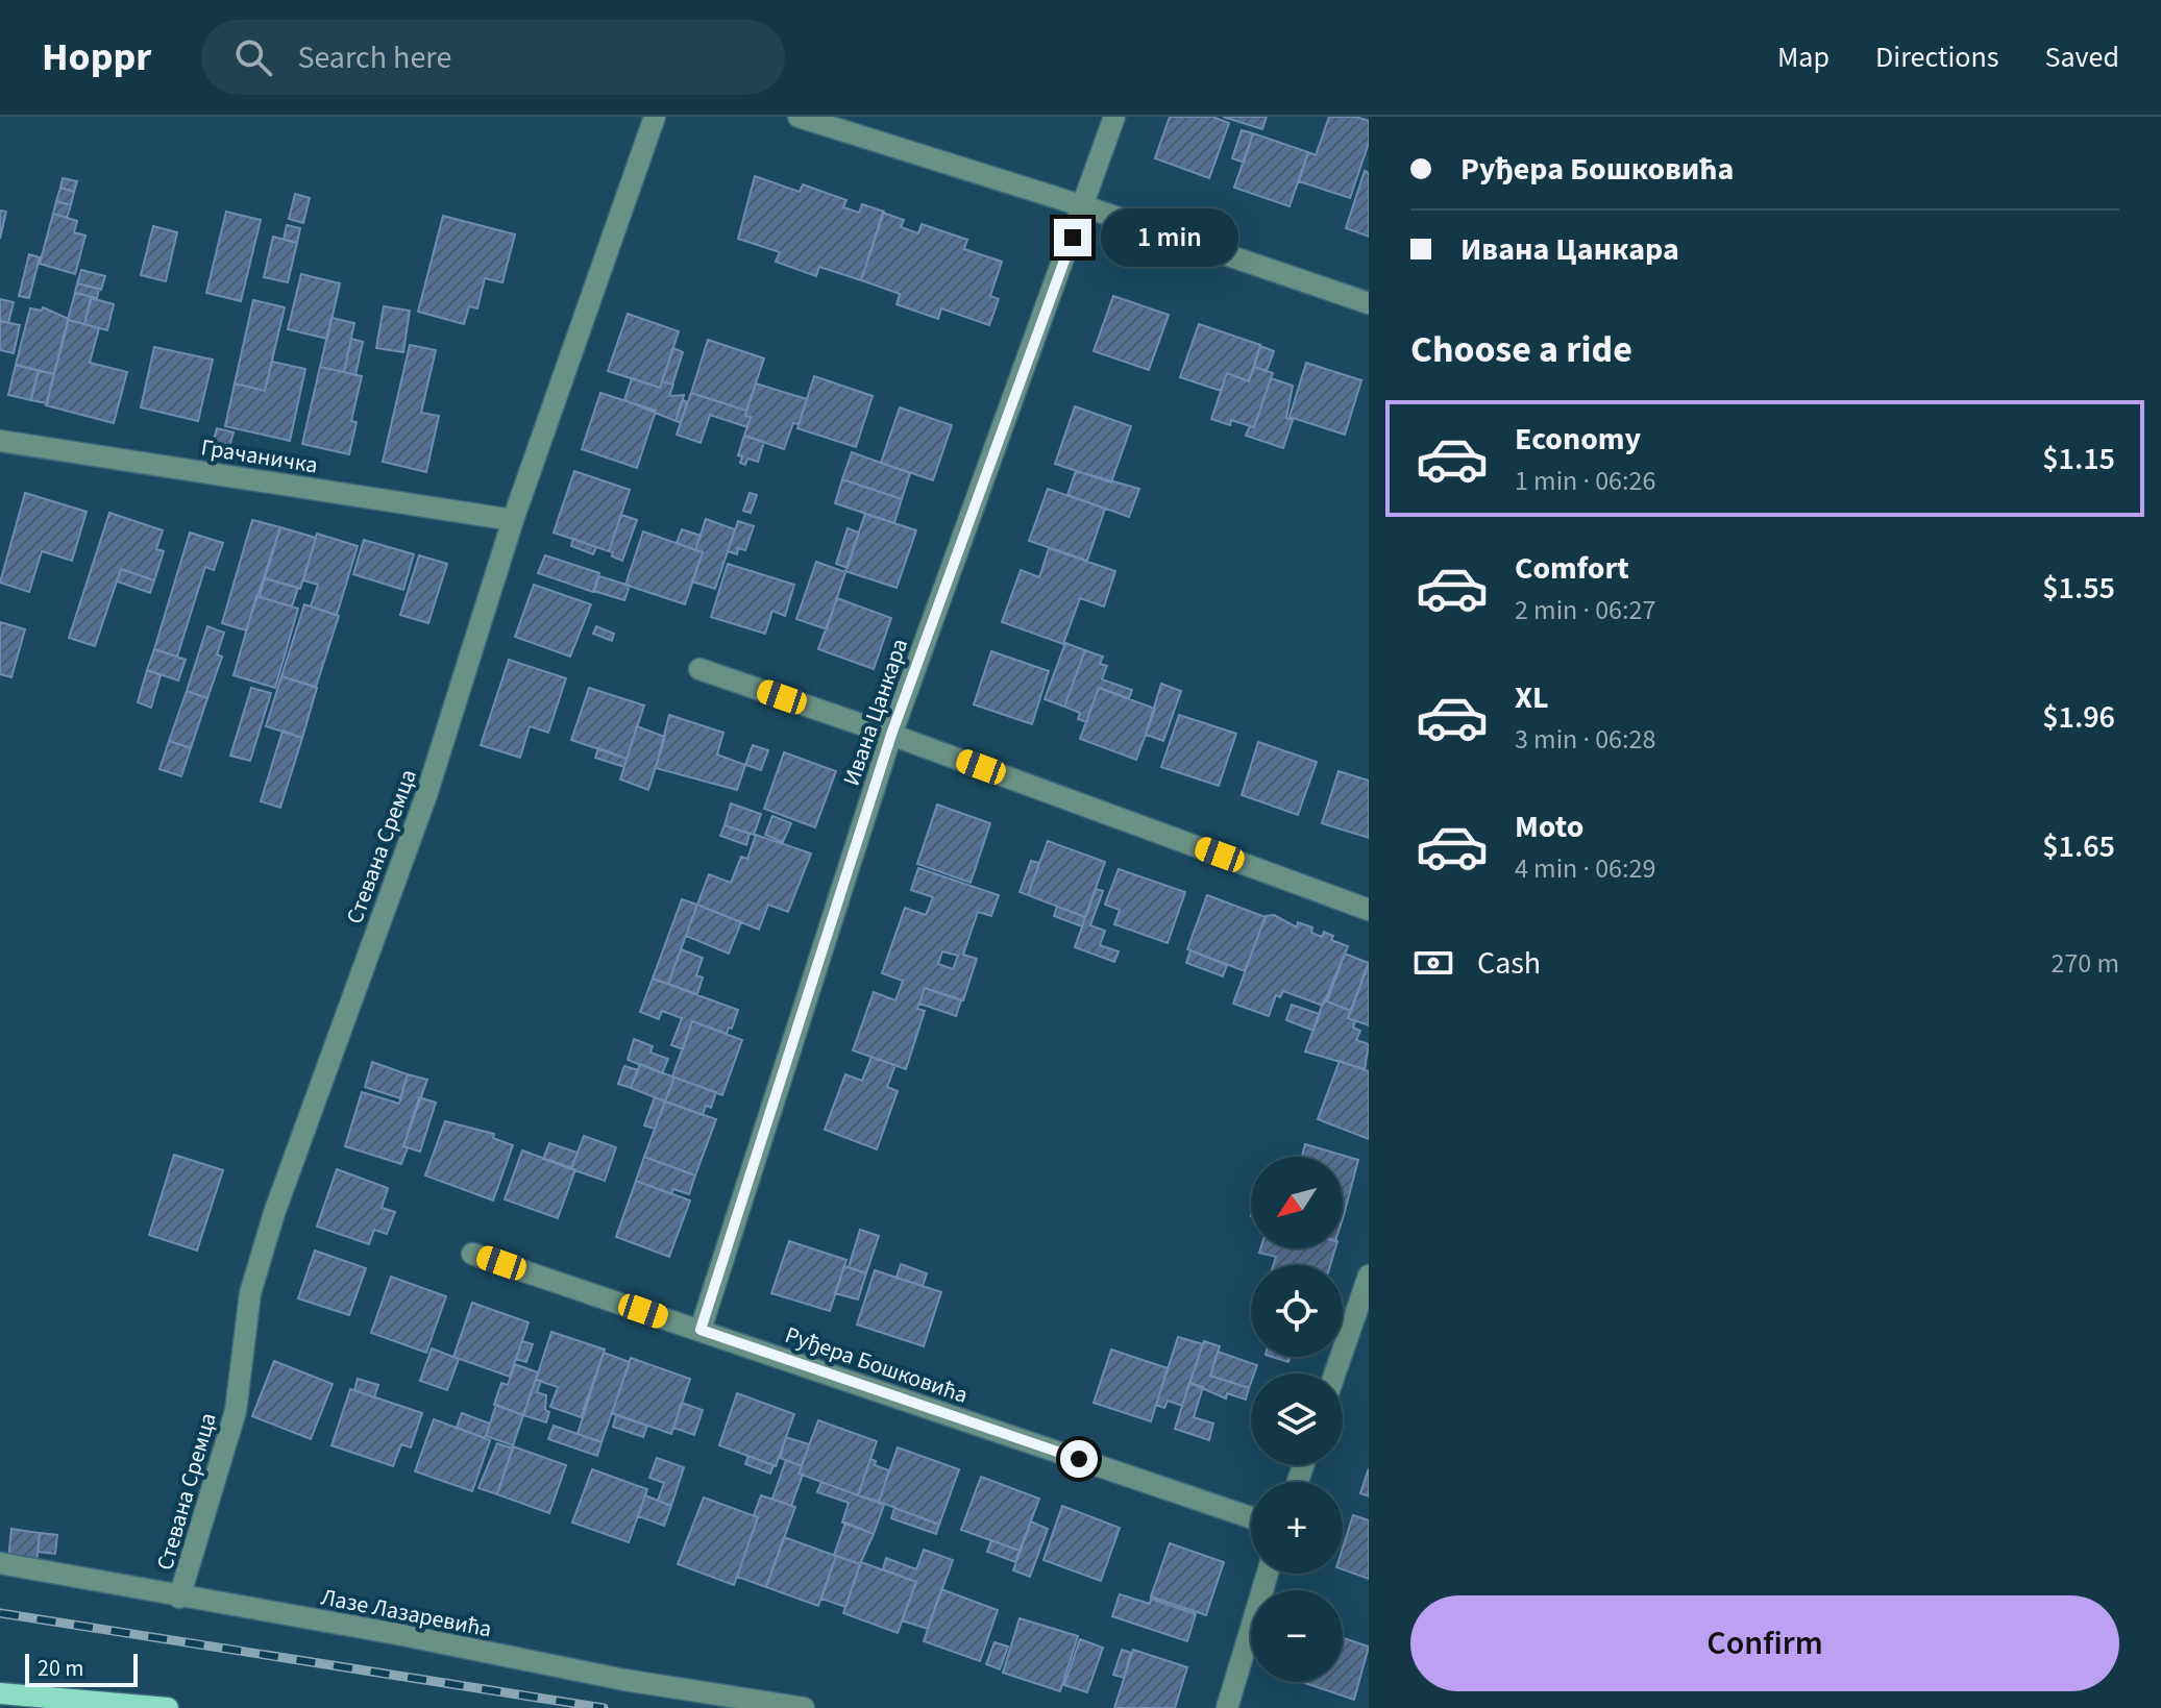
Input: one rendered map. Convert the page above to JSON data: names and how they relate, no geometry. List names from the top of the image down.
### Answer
{
  "streets": {
    "street": [
      "Грачаничка",
      "Ивана Цанкара",
      "Стевана Сремца",
      "Руђера Бошковића",
      "Лазе Лазаревића"
    ]
  },
  "crossings": [
    ["Грачаничка", "Стевана Сремца"],
    ["Ивана Цанкара", "Руђера Бошковића"],
    ["Стевана Сремца", "Лазе Лазаревића"]
  ],
  "scale_bar": "20 m",
  "north": "bottom left",
  "page": {
    "header": "Hoppr",
    "search": "Search here",
    "nav": ["Map", "Directions", "Saved"],
    "banner": ["Руђера Бошковића", "Ивана Цанкара"],
    "bubble": "1 min",
    "heading": "Choose a ride",
    "list": [
      {
        "name": "Economy",
        "note": "1 min · 06:26",
        "value": "$1.15"
      },
      {
        "name": "Comfort",
        "note": "2 min · 06:27",
        "value": "$1.55"
      },
      {
        "name": "XL",
        "note": "3 min · 06:28",
        "value": "$1.96"
      },
      {
        "name": "Moto",
        "note": "4 min · 06:29",
        "value": "$1.65"
      }
    ],
    "pay": ["Cash", "270 m"],
    "map_buttons": ["+", "−"],
    "buttons": "Confirm",
    "scale": "20 m"
  }
}
